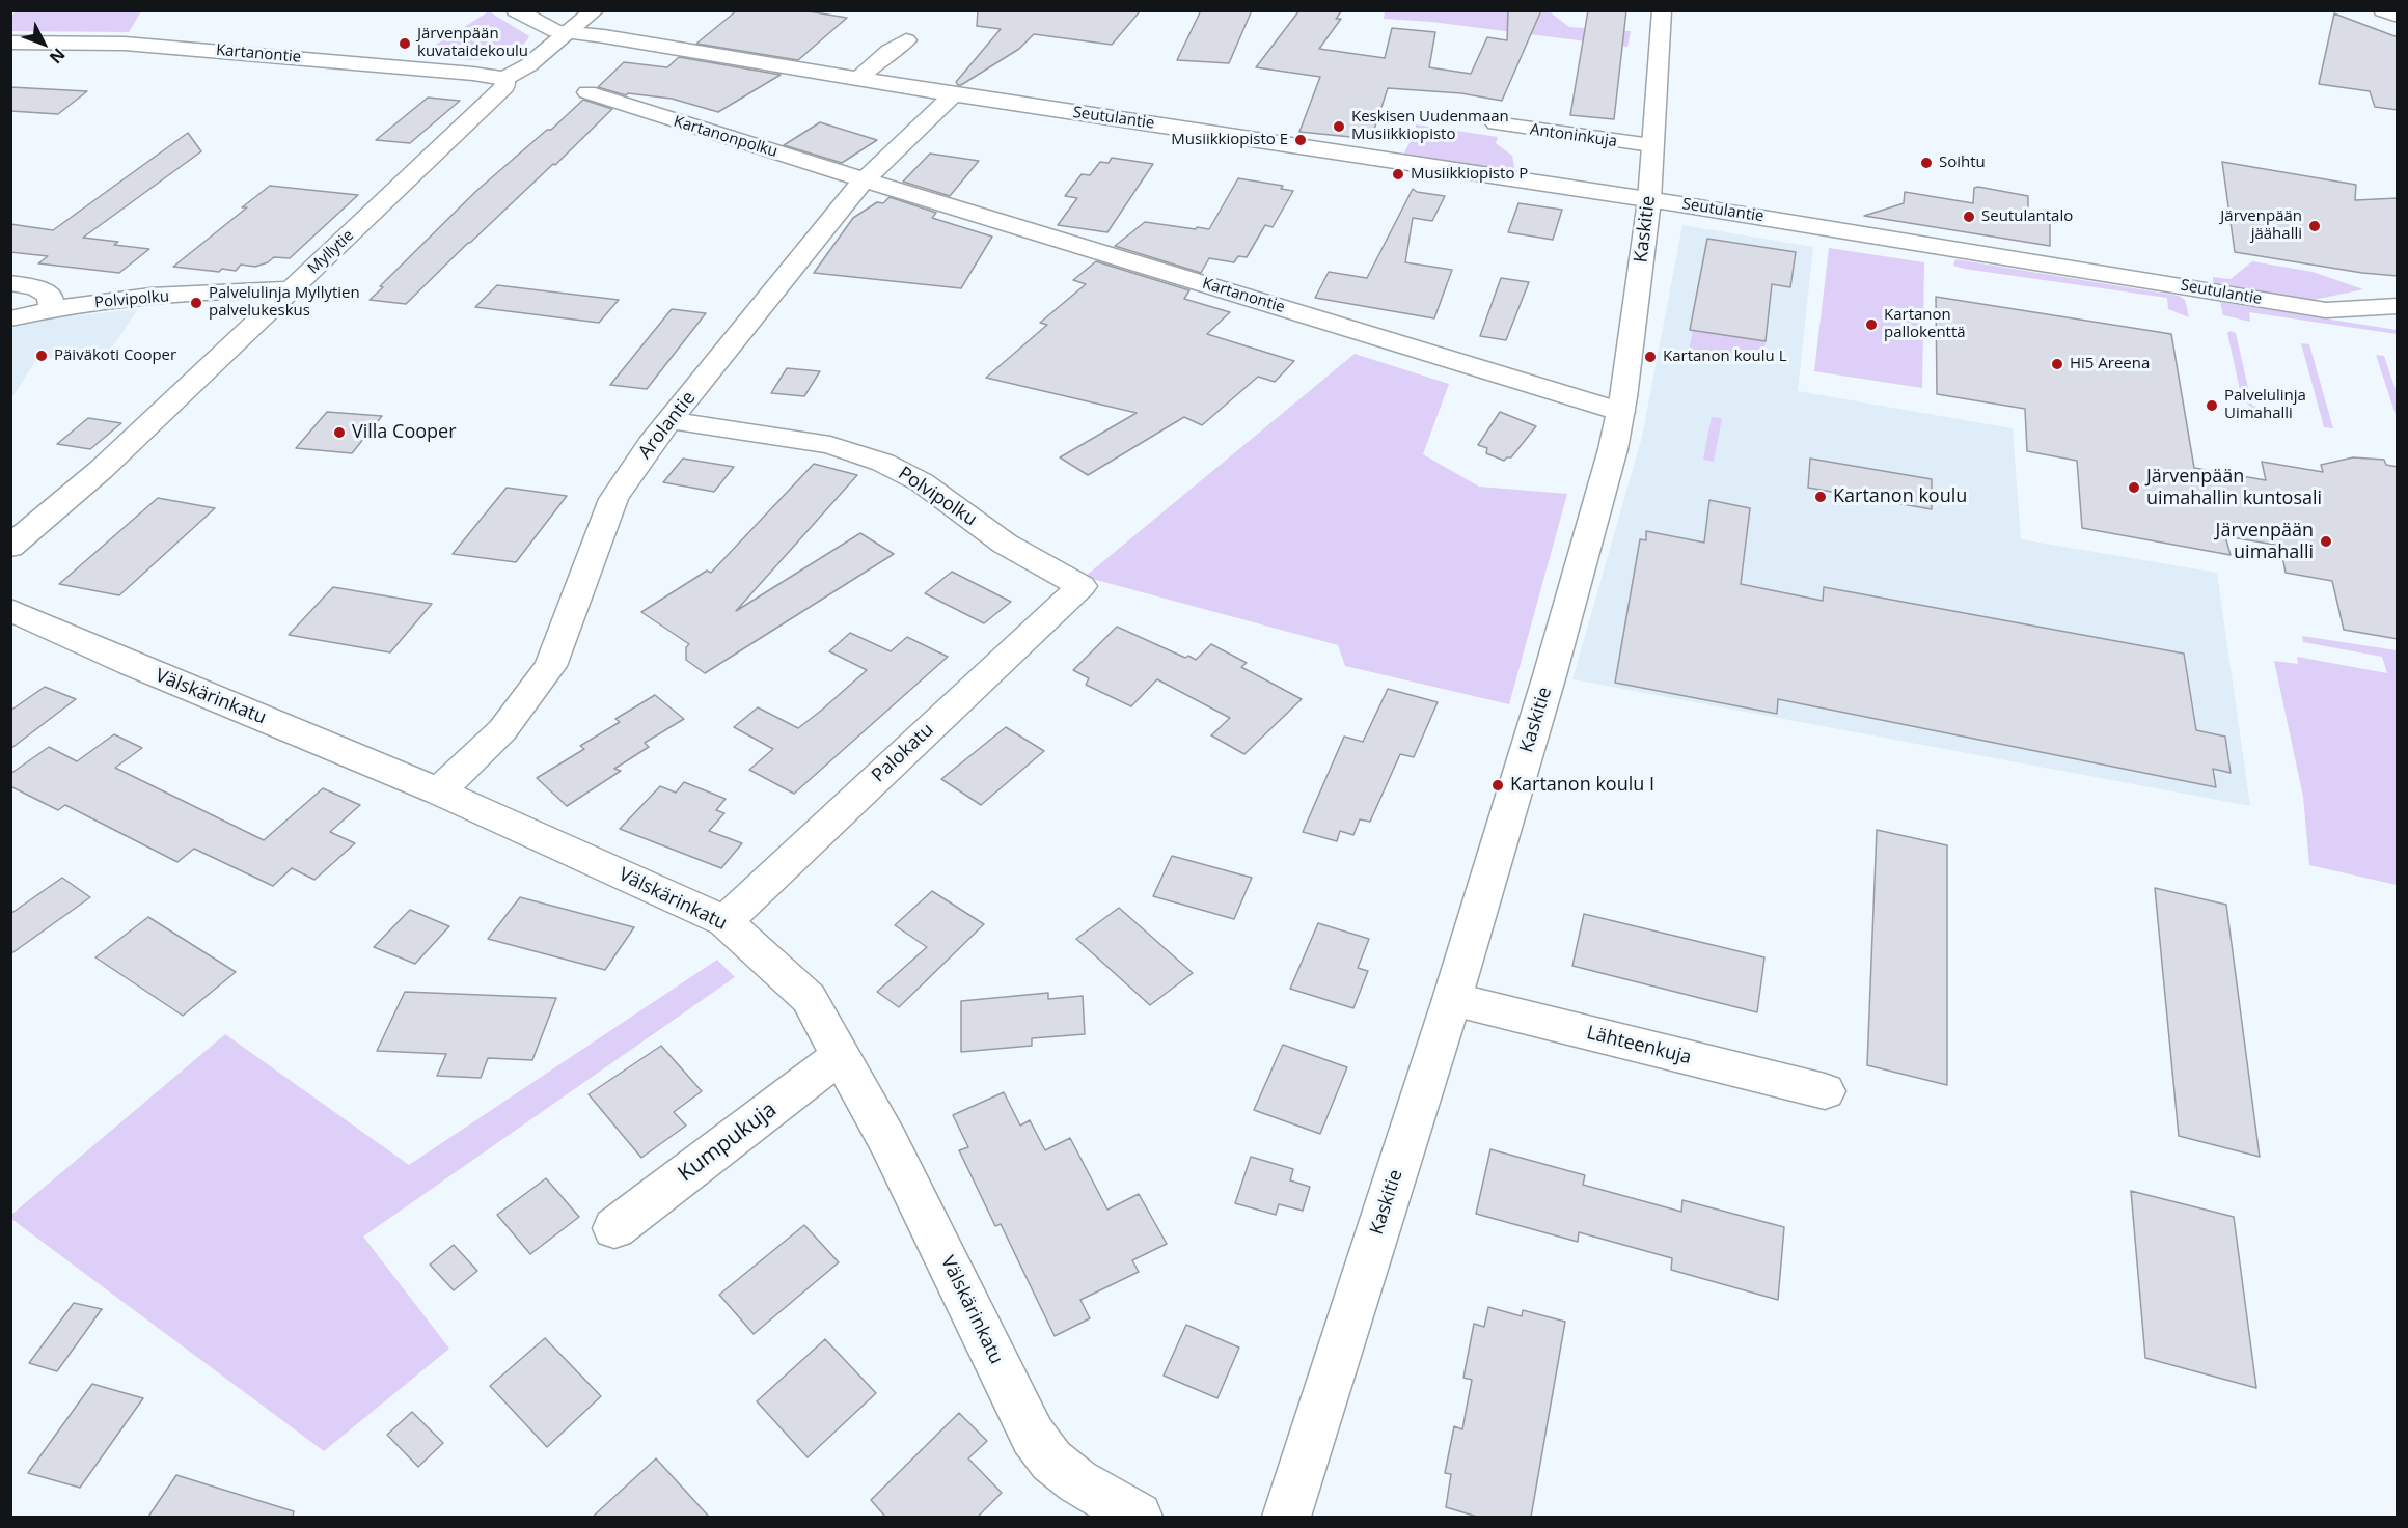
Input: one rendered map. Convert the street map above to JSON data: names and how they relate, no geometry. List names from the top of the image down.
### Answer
{
  "streets": {
    "street": [
      "Kartanontie",
      "Seutulantie",
      "Antoninkuja",
      "Kartanonpolku",
      "Kaskitie",
      "Myllytie",
      "Polvipolku",
      "Arolantie",
      "Välskärinkatu",
      "Palokatu",
      "Lähteenkuja",
      "Kumpukuja"
    ]
  },
  "crossings": [
    ["Kartanontie", "Kartanonpolku"],
    ["Kartanontie", "Kaskitie"],
    ["Kartanontie", "Myllytie"],
    ["Kartanontie", "Arolantie"],
    ["Seutulantie", "Kaskitie"],
    ["Seutulantie", "Myllytie"],
    ["Seutulantie", "Arolantie"],
    ["Antoninkuja", "Kaskitie"],
    ["Kartanonpolku", "Arolantie"],
    ["Kaskitie", "Lähteenkuja"],
    ["Myllytie", "Polvipolku"],
    ["Polvipolku", "Arolantie"],
    ["Polvipolku", "Palokatu"],
    ["Arolantie", "Välskärinkatu"],
    ["Välskärinkatu", "Palokatu"],
    ["Välskärinkatu", "Kumpukuja"]
  ],
  "places": [
    "Järvenpään kuvataidekoulu",
    "Keskisen Uudenmaan Musiikkiopisto",
    "Musiikkiopisto E",
    "Soihtu",
    "Musiikkiopisto P",
    "Seutulantalo",
    "Järvenpään jäähalli",
    "Palvelulinja Myllytien palvelukeskus",
    "Kartanon pallokenttä",
    "Päiväkoti Cooper",
    "Kartanon koulu L",
    "Hi5 Areena",
    "Palvelulinja Uimahalli",
    "Villa Cooper",
    "Järvenpään uimahallin kuntosali",
    "Kartanon koulu",
    "Järvenpään uimahalli",
    "Kartanon koulu I"
  ],
  "north": "bottom right"
}
